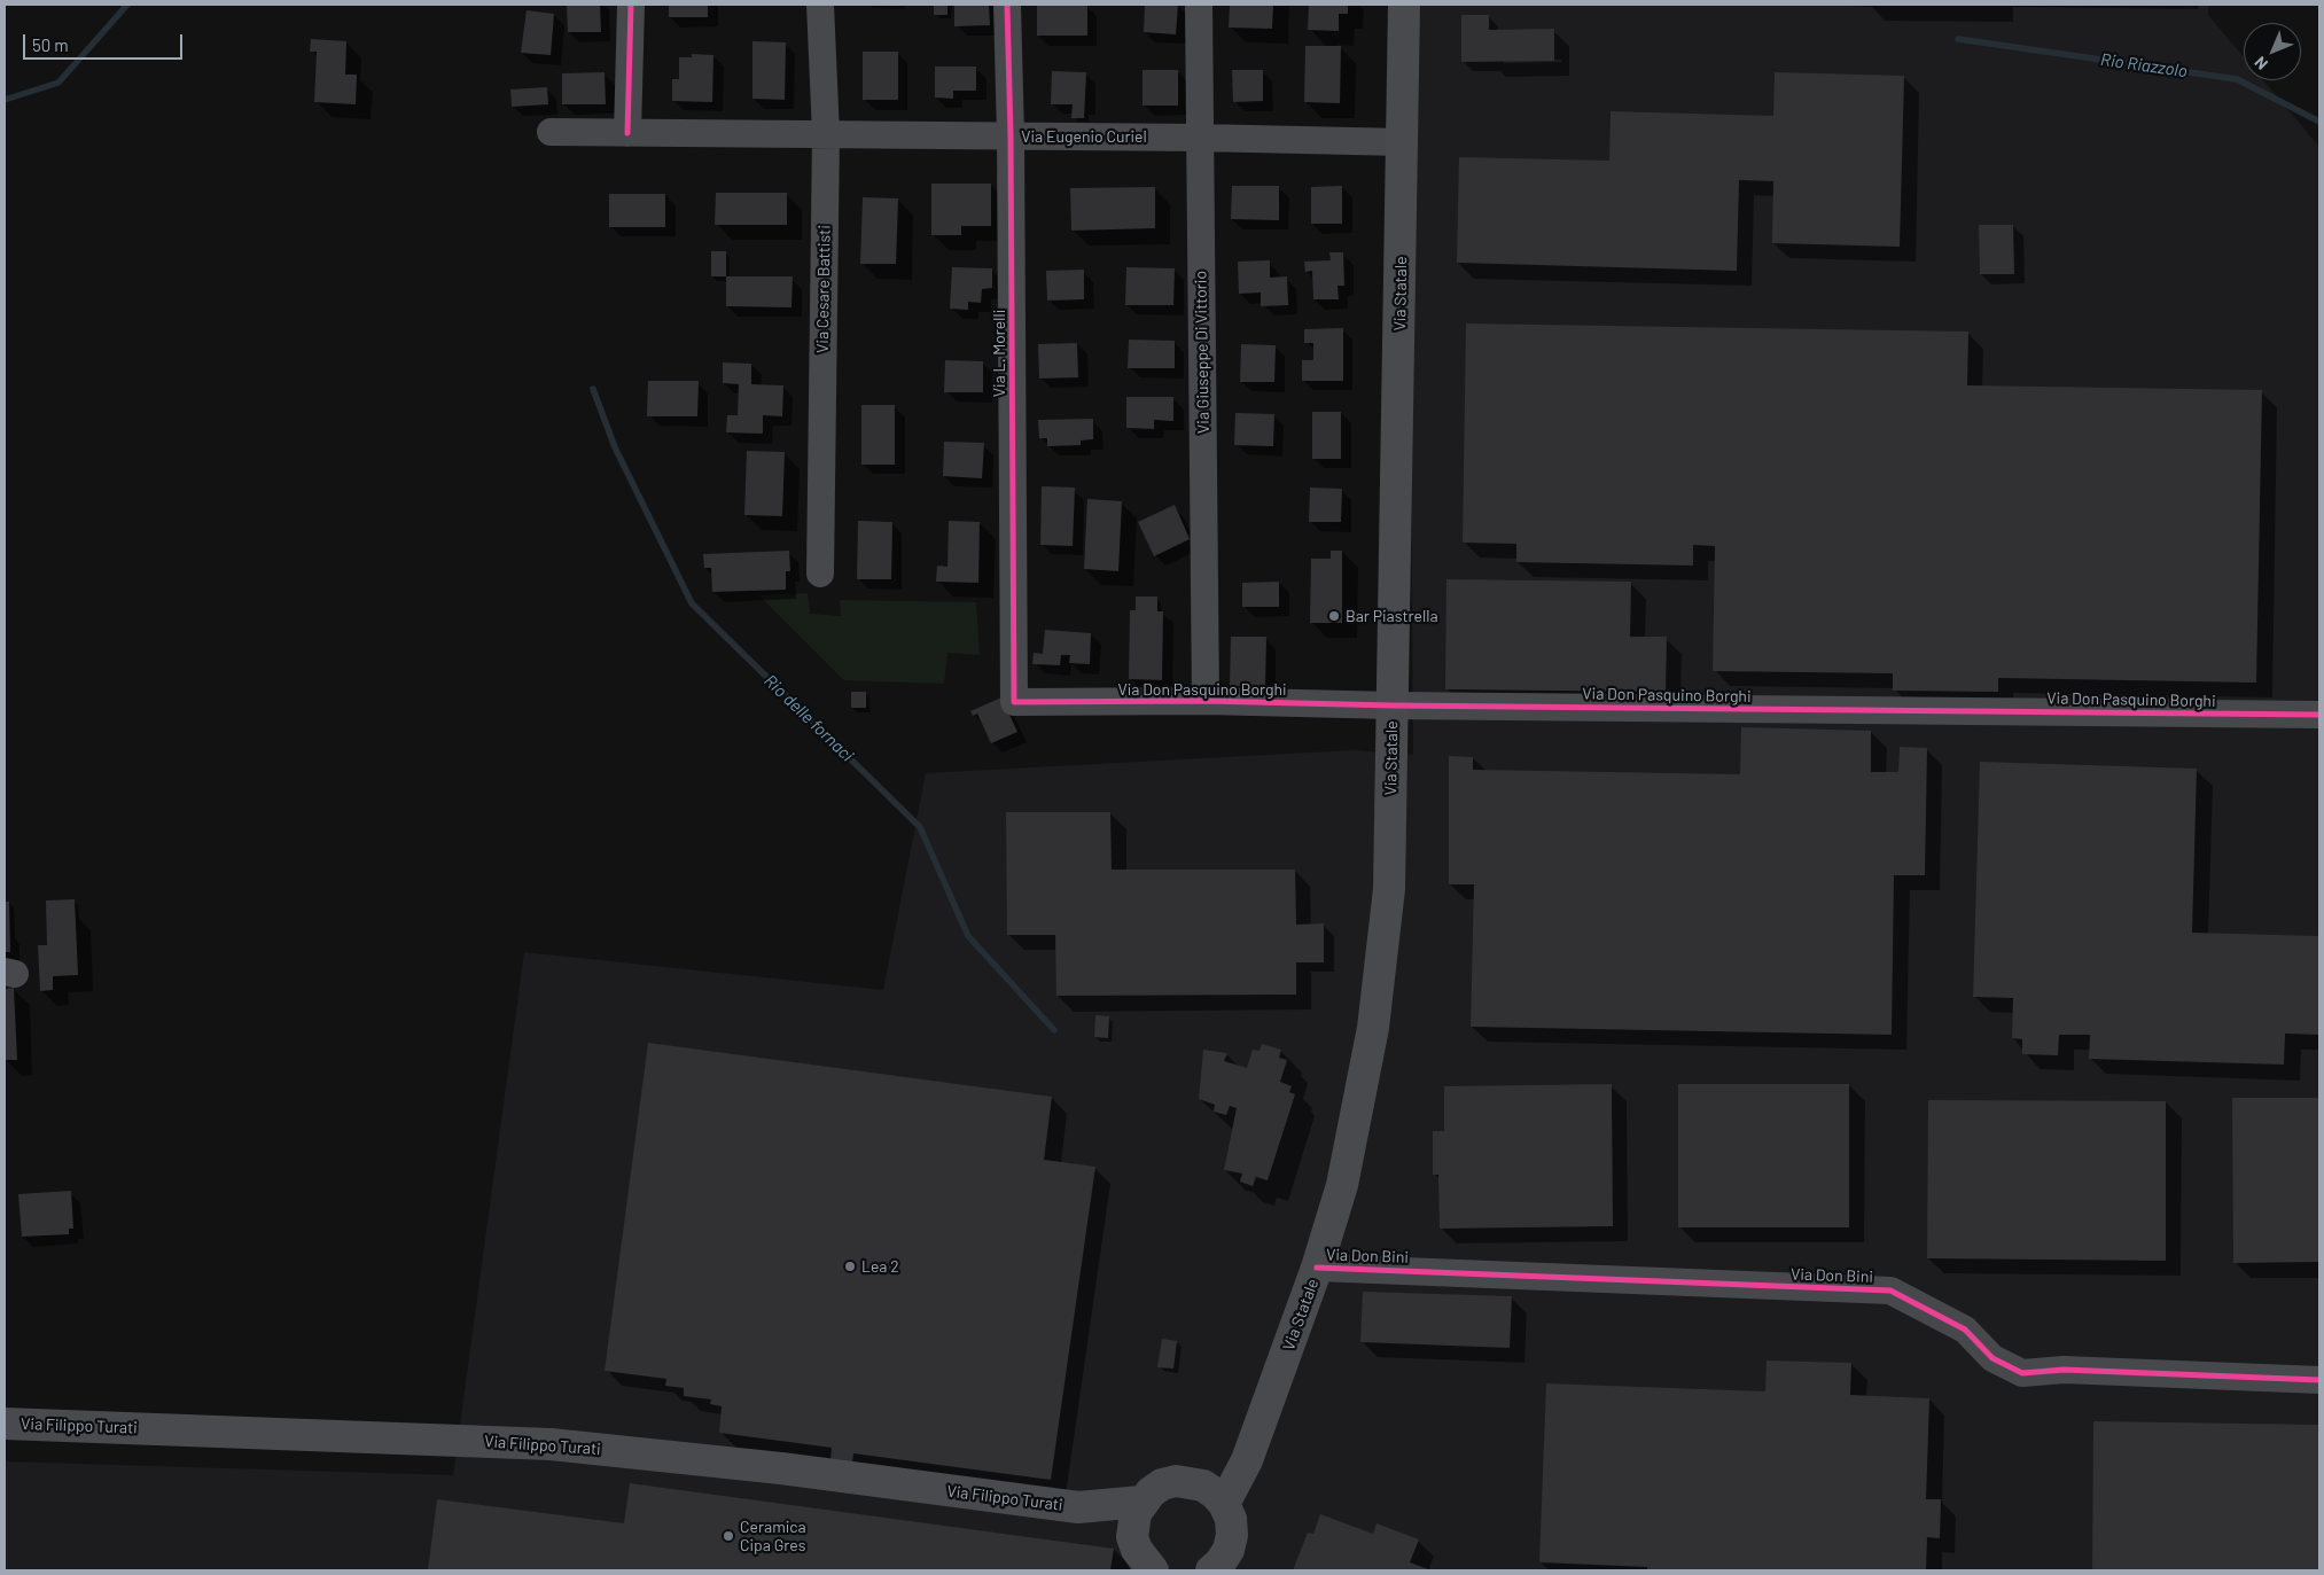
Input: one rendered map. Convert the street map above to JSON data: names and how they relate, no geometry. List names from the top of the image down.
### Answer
{
  "streets": {
    "main road": ["Via Statale", "Via Filippo Turati"],
    "street": [
      "Via Eugenio Curiel",
      "Via Cesare Battisti",
      "Via Giuseppe Di Vittorio",
      "Via L. Morelli",
      "Via Don Pasquino Borghi",
      "Via Don Bini"
    ]
  },
  "crossings": [
    ["Via Eugenio Curiel", "Via Cesare Battisti"],
    ["Via Eugenio Curiel", "Via Statale"],
    ["Via Eugenio Curiel", "Via Giuseppe Di Vittorio"],
    ["Via Eugenio Curiel", "Via L. Morelli"],
    ["Via Statale", "Via Don Pasquino Borghi"],
    ["Via Statale", "Via Don Bini"],
    ["Via Statale", "Via Filippo Turati"],
    ["Via Giuseppe Di Vittorio", "Via Don Pasquino Borghi"],
    ["Via L. Morelli", "Via Don Pasquino Borghi"]
  ],
  "water": ["Rio Riazzolo", "Rio delle fornaci"],
  "places": ["Bar Piastrella", "Lea 2", "Ceramica Cipa Gres"],
  "scale_bar": "50 m",
  "north": "bottom left"
}
